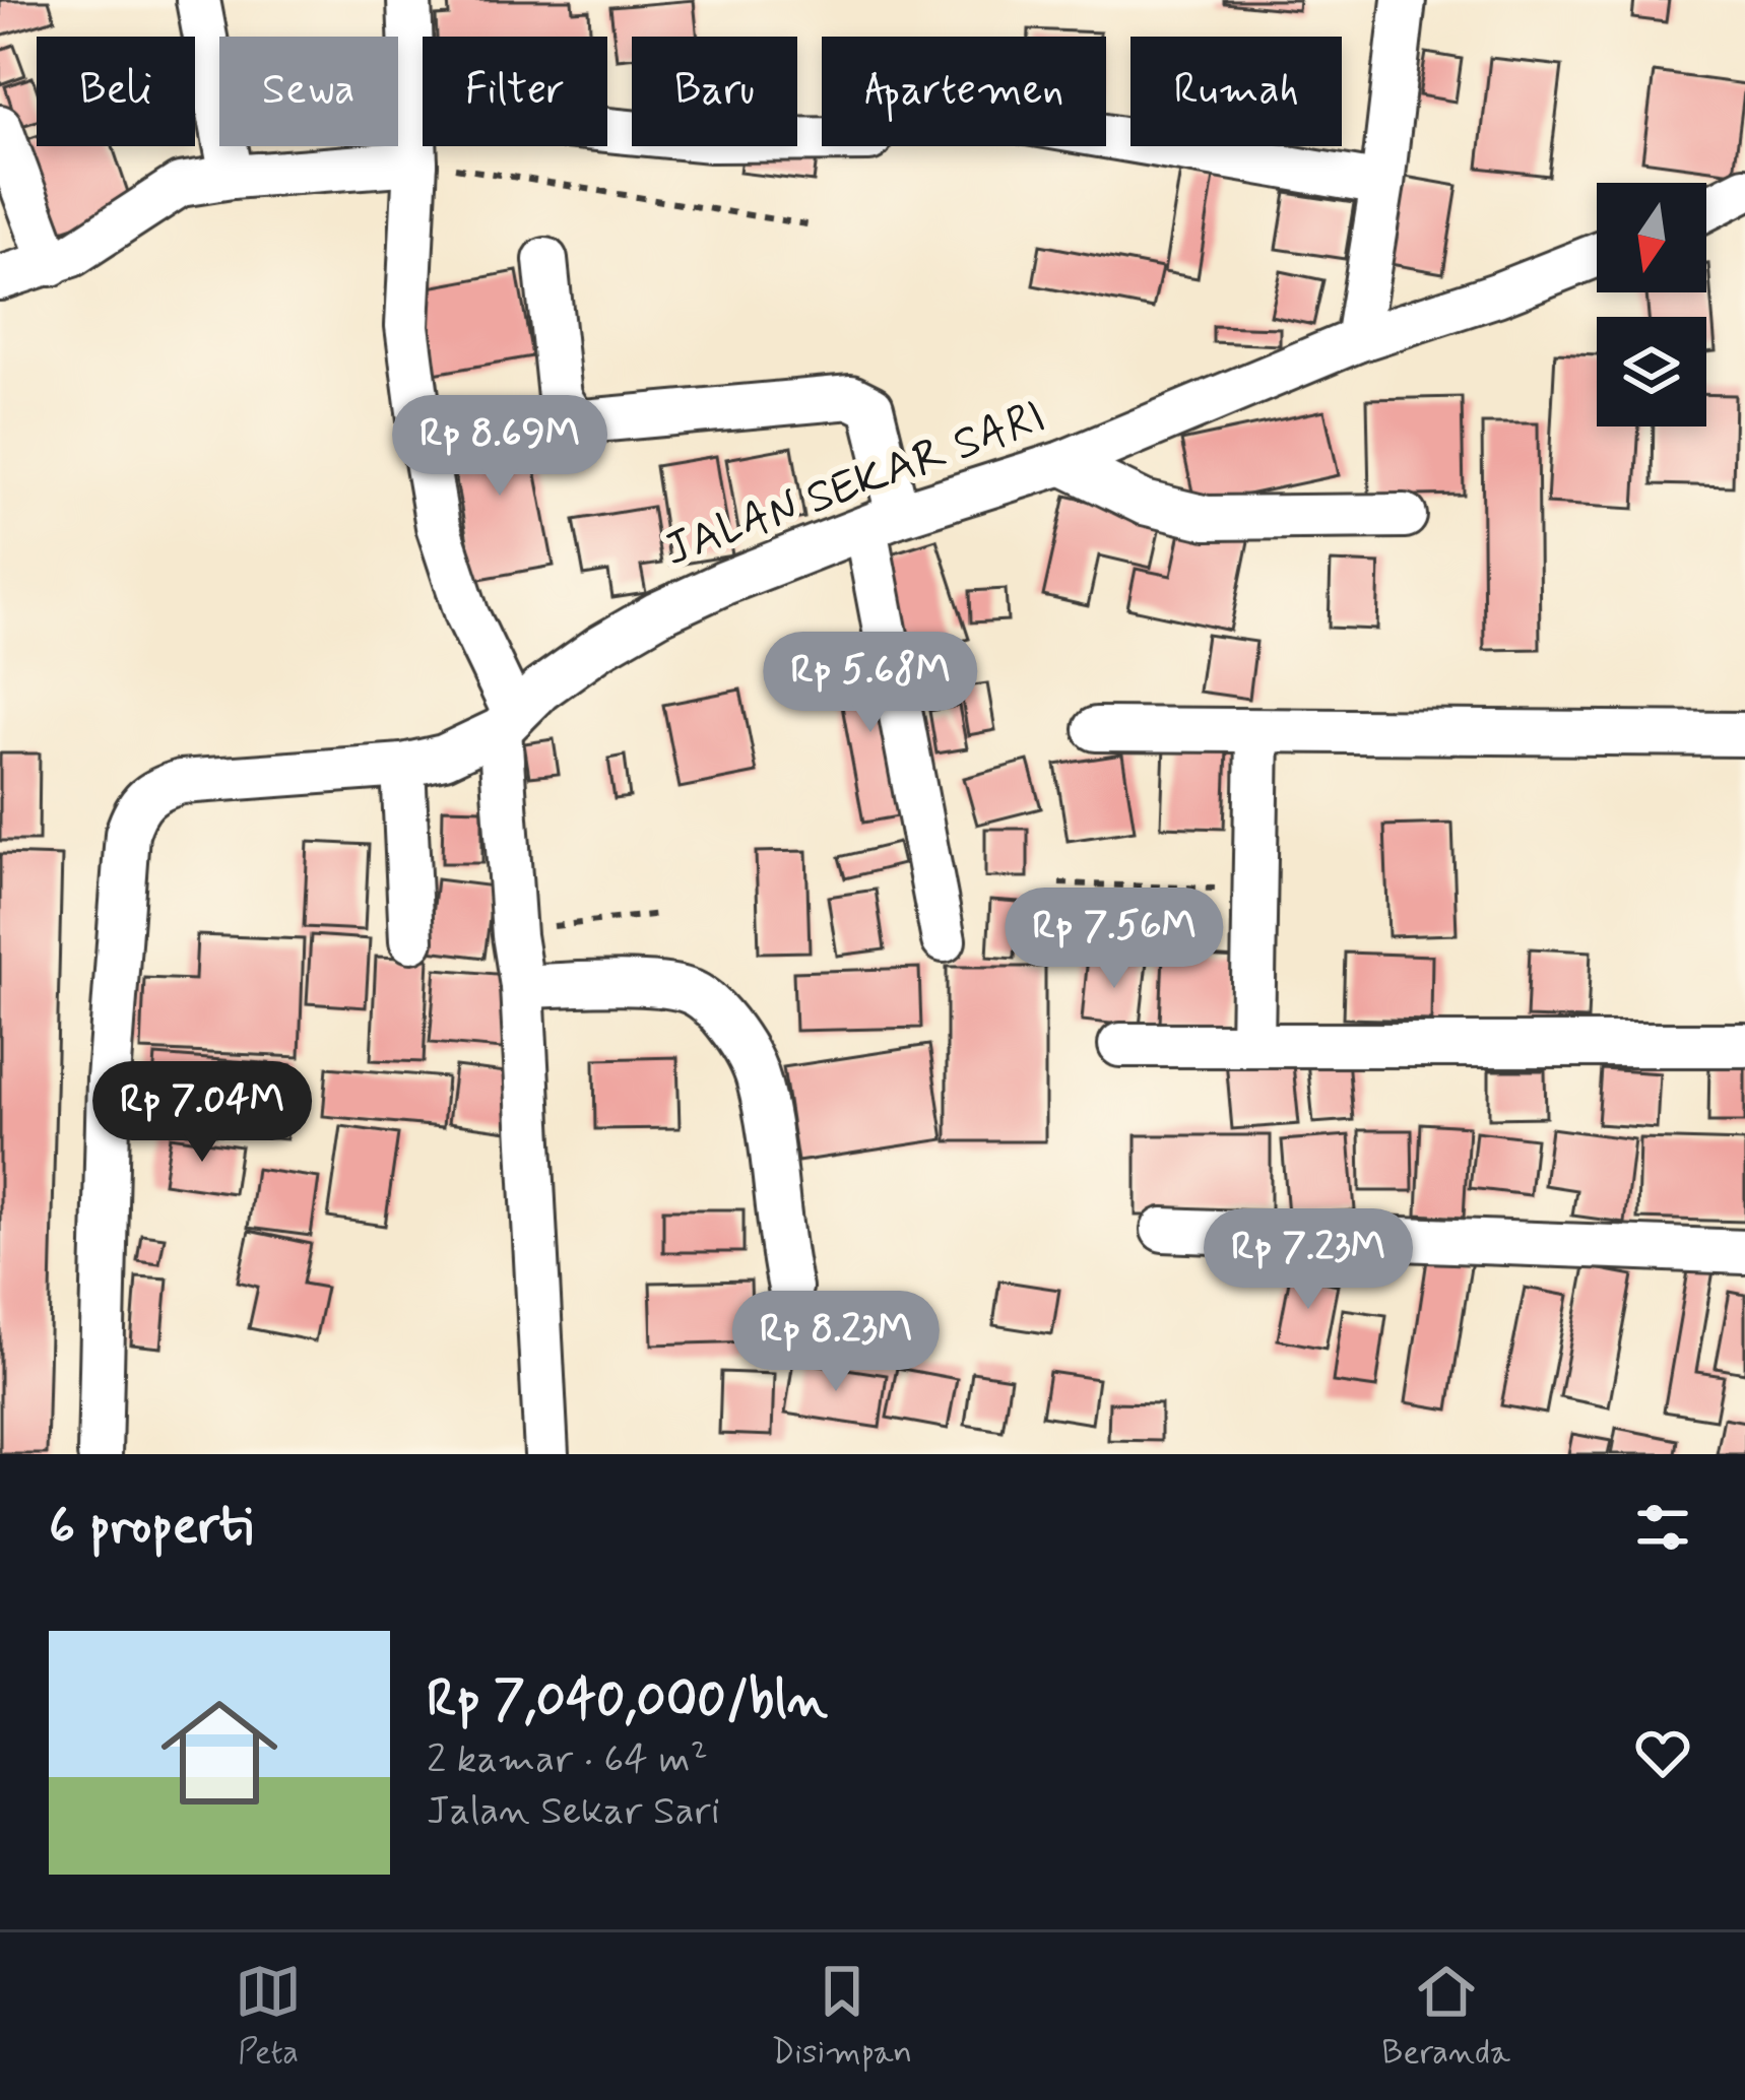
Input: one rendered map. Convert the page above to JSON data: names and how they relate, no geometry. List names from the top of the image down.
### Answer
{
  "streets": {
    "street": ["JALAN SEKAR SARI"]
  },
  "north": "bottom",
  "page": {
    "chip": [
      "Beli",
      "Sewa",
      "Filter",
      "Baru",
      "Apartemen",
      "Rumah"
    ],
    "price": [
      "Rp 8.69M",
      "Rp 5.68M",
      "Rp 7.56M",
      "Rp 7.04M",
      "Rp 7.23M",
      "Rp 8.23M"
    ],
    "heading": "6 properti",
    "list": [
      {
        "name": "Rp 7,040,000/bln",
        "note": "2 kamar · 64 m² · Jalan Sekar Sari"
      }
    ],
    "tabs": ["Peta", "Disimpan", "Beranda"]
  }
}
